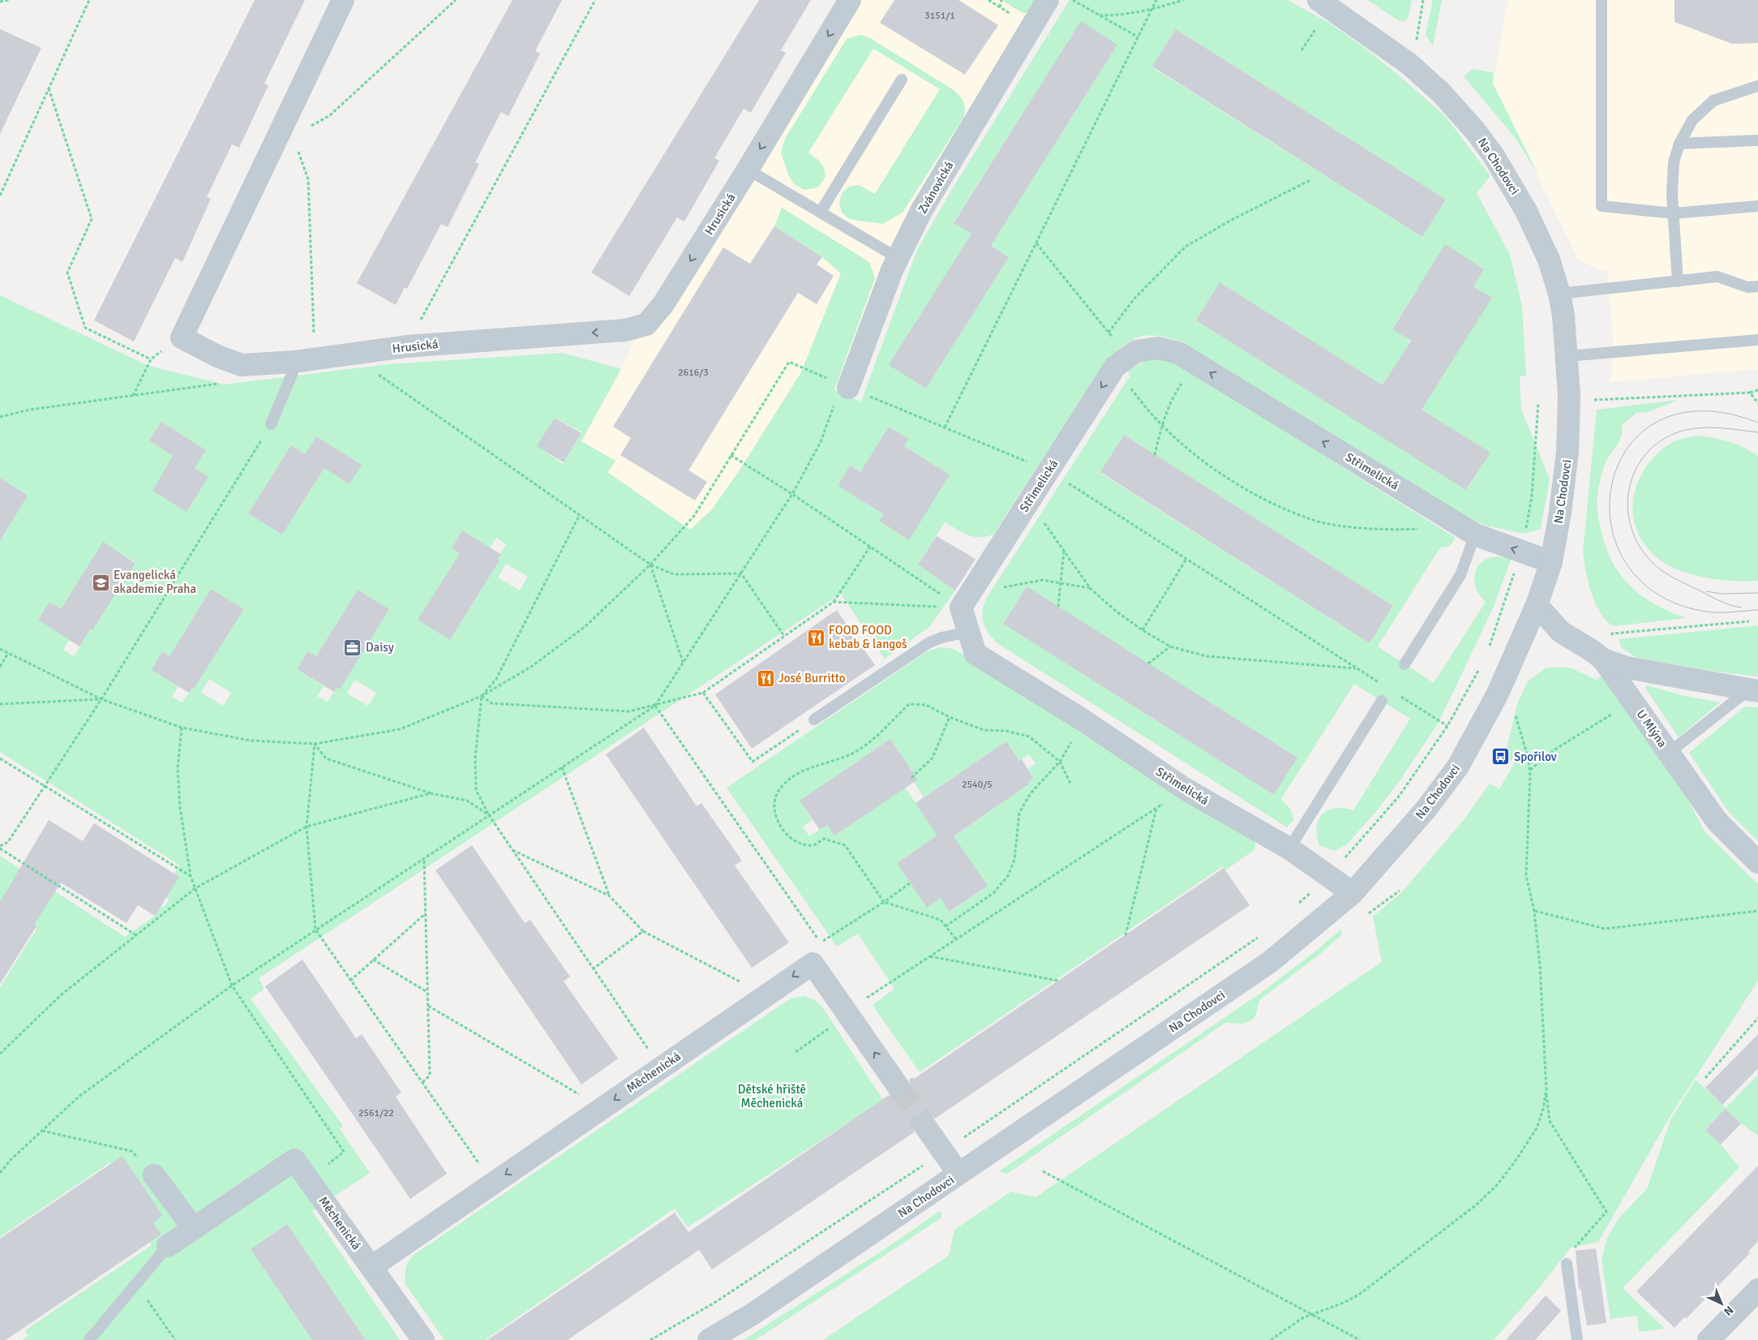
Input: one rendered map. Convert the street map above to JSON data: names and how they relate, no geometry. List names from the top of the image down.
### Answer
{
  "streets": {
    "street": [
      "Na Chodovci",
      "Zvánovická",
      "Hrusická",
      "Střimelická",
      "U Mlýna",
      "Měchenická"
    ]
  },
  "crossings": [
    ["Na Chodovci", "Střimelická"],
    ["Na Chodovci", "U Mlýna"]
  ],
  "one_way": ["Hrusická"],
  "parks": ["Dětské hřiště Měchenická"],
  "places": {
    "school or university": ["Evangelická akademie Praha"],
    "restaurant": ["FOOD FOOD kebab & langoš", "José Burritto"],
    "office": ["Daisy"],
    "bus stop": ["Spořilov"]
  },
  "house_numbers": [
    "3151/1",
    "2616/3",
    "2540/5",
    "2561/22"
  ],
  "north": "bottom right"
}
